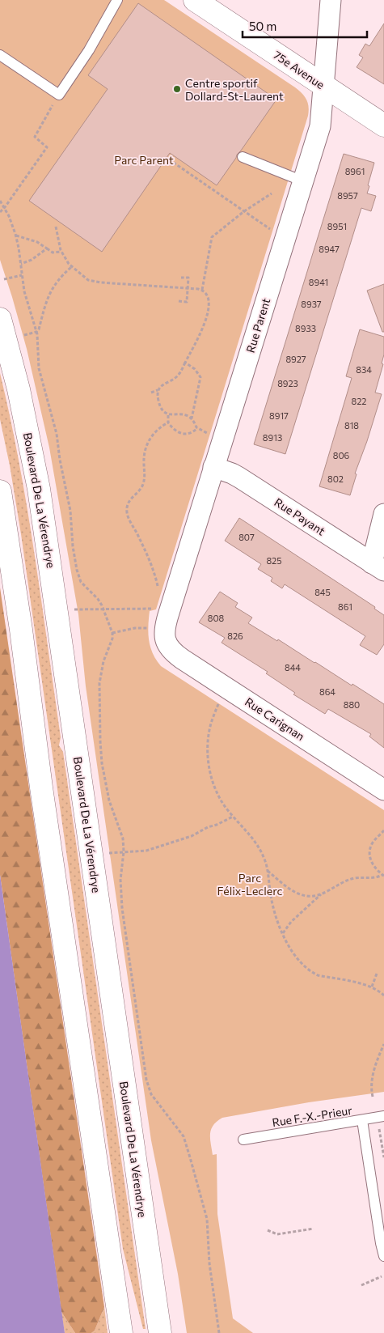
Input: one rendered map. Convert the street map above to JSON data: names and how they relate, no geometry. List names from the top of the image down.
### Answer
{
  "streets": {
    "main road": ["75e Avenue", "Boulevard De La Vérendrye"],
    "street": ["Rue Parent", "Rue Payant", "Rue Carignan"],
    "lane": ["Rue F.-X.-Prieur"]
  },
  "crossings": [
    ["75e Avenue", "Rue Parent"],
    ["Rue Parent", "Rue Payant"],
    ["Rue Parent", "Rue Carignan"]
  ],
  "parks": ["Parc Parent", "Parc Félix-Leclerc"],
  "places": ["Centre sportif Dollard-St-Laurent"],
  "house_numbers": [
    "8961",
    "8957",
    "8951",
    "8947",
    "8941",
    "8937",
    "8933",
    "8927",
    "834",
    "8923",
    "822",
    "8917",
    "818",
    "8913",
    "806",
    "802",
    "807",
    "825",
    "845",
    "861",
    "808",
    "826",
    "844",
    "864",
    "880"
  ],
  "scale_bar": "50 m"
}
